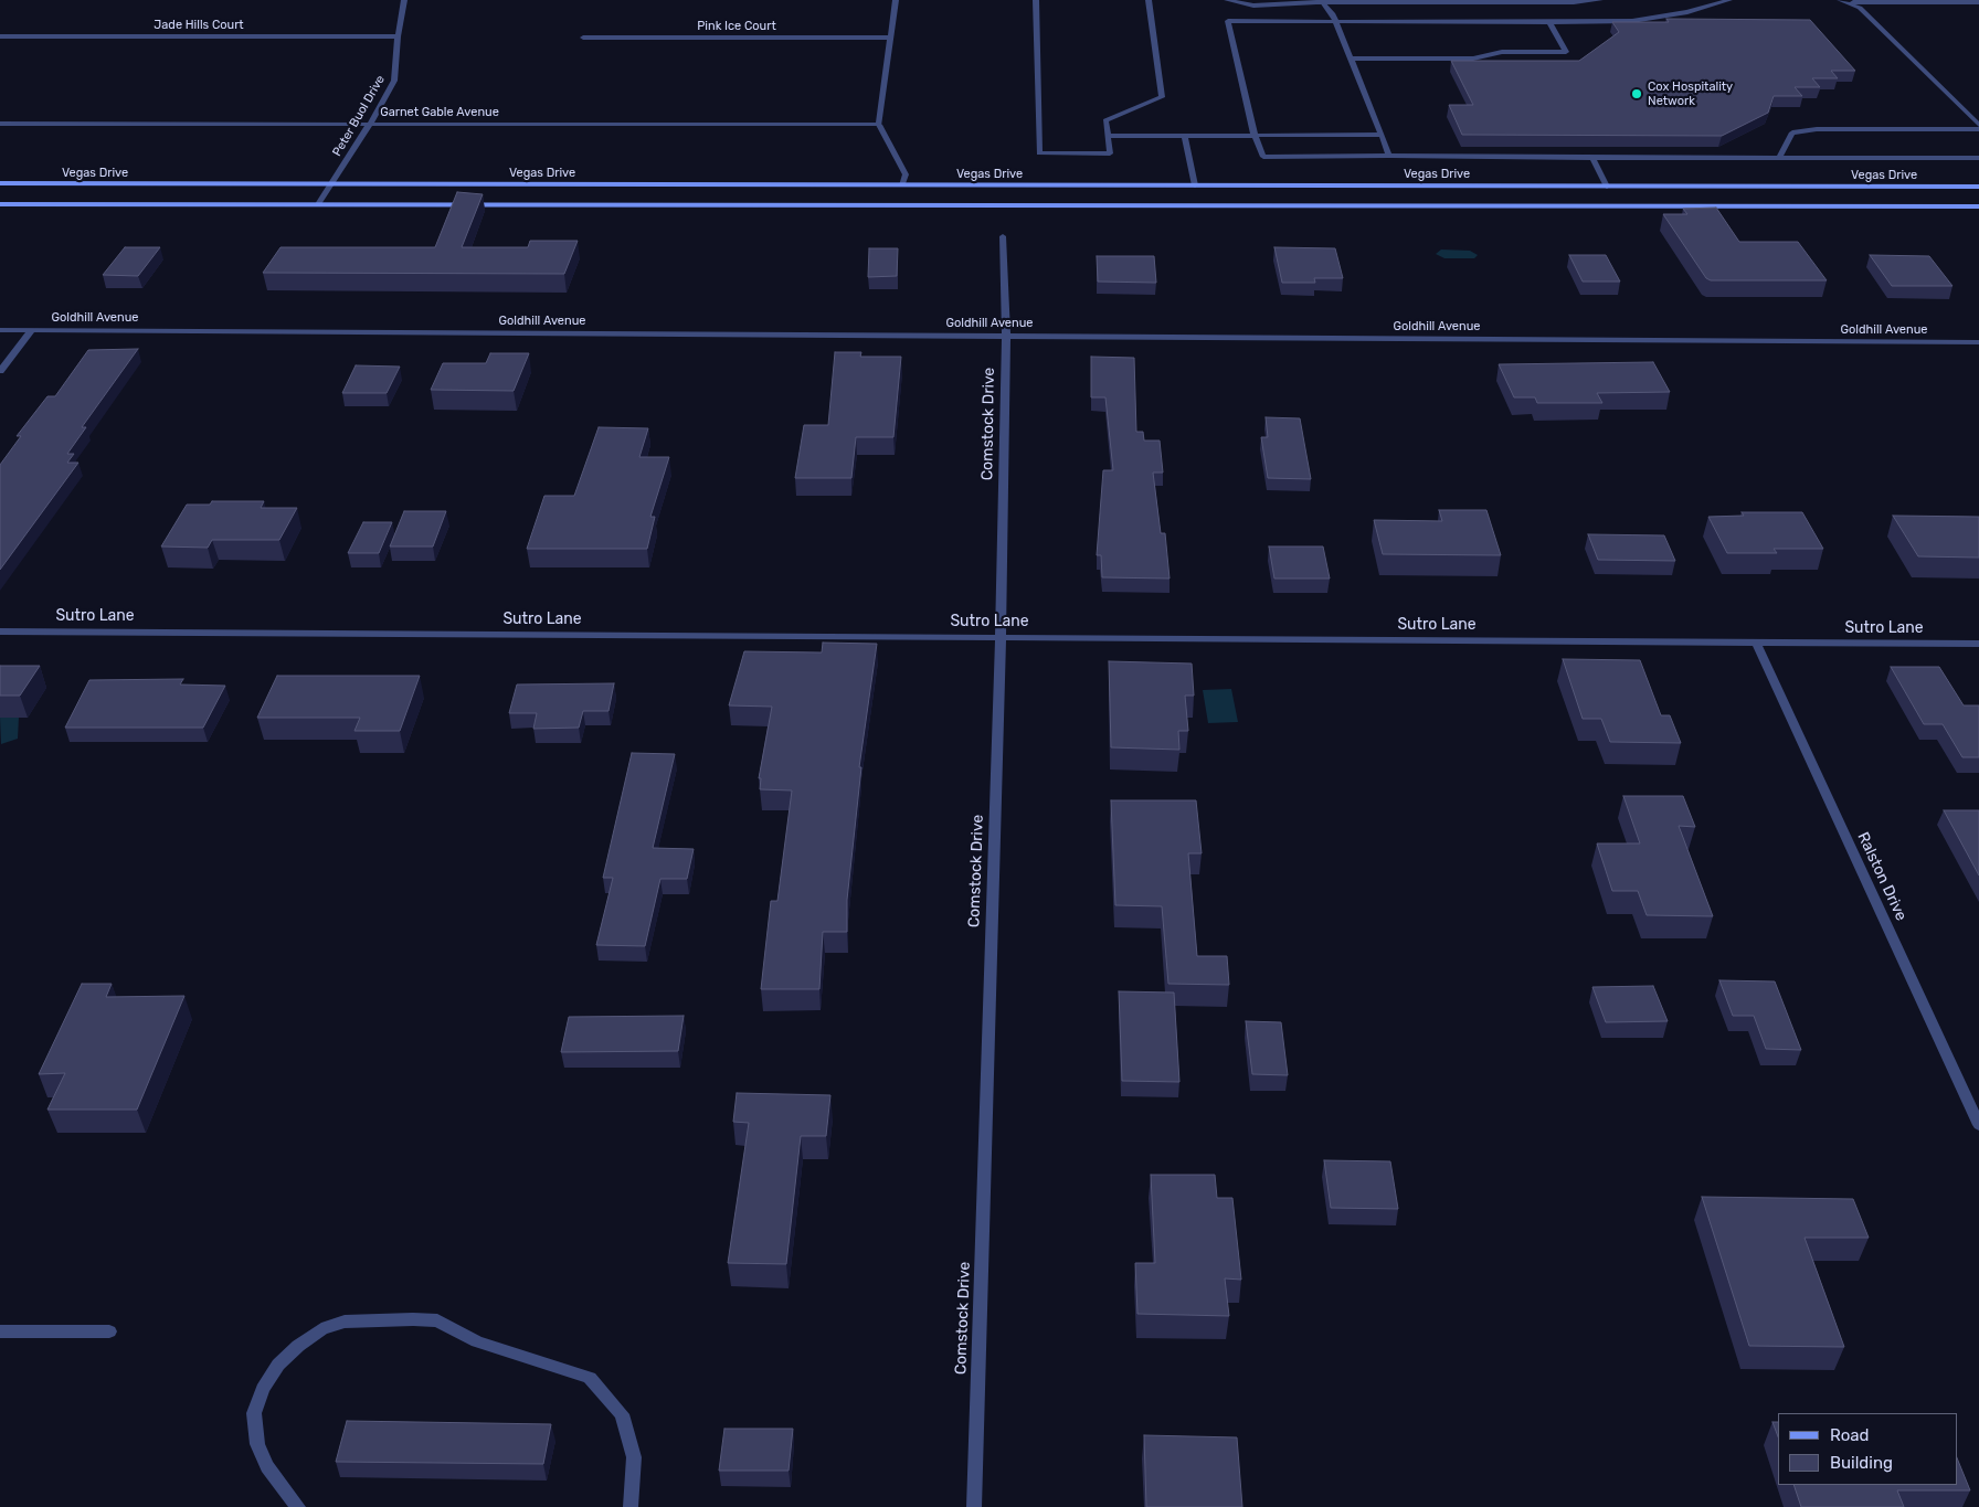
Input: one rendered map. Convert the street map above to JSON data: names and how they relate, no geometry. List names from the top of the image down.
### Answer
{
  "streets": {
    "main road": ["Vegas Drive"],
    "street": [
      "Jade Hills Court",
      "Pink Ice Court",
      "Garnet Gable Avenue",
      "Peter Buol Drive",
      "Goldhill Avenue",
      "Comstock Drive",
      "Sutro Lane",
      "Ralston Drive"
    ]
  },
  "crossings": [
    ["Jade Hills Court", "Peter Buol Drive"],
    ["Garnet Gable Avenue", "Peter Buol Drive"],
    ["Peter Buol Drive", "Vegas Drive"],
    ["Goldhill Avenue", "Comstock Drive"],
    ["Comstock Drive", "Sutro Lane"],
    ["Sutro Lane", "Ralston Drive"]
  ],
  "places": ["Cox Hospitality Network"],
  "legend": ["Road", "Building"]
}
